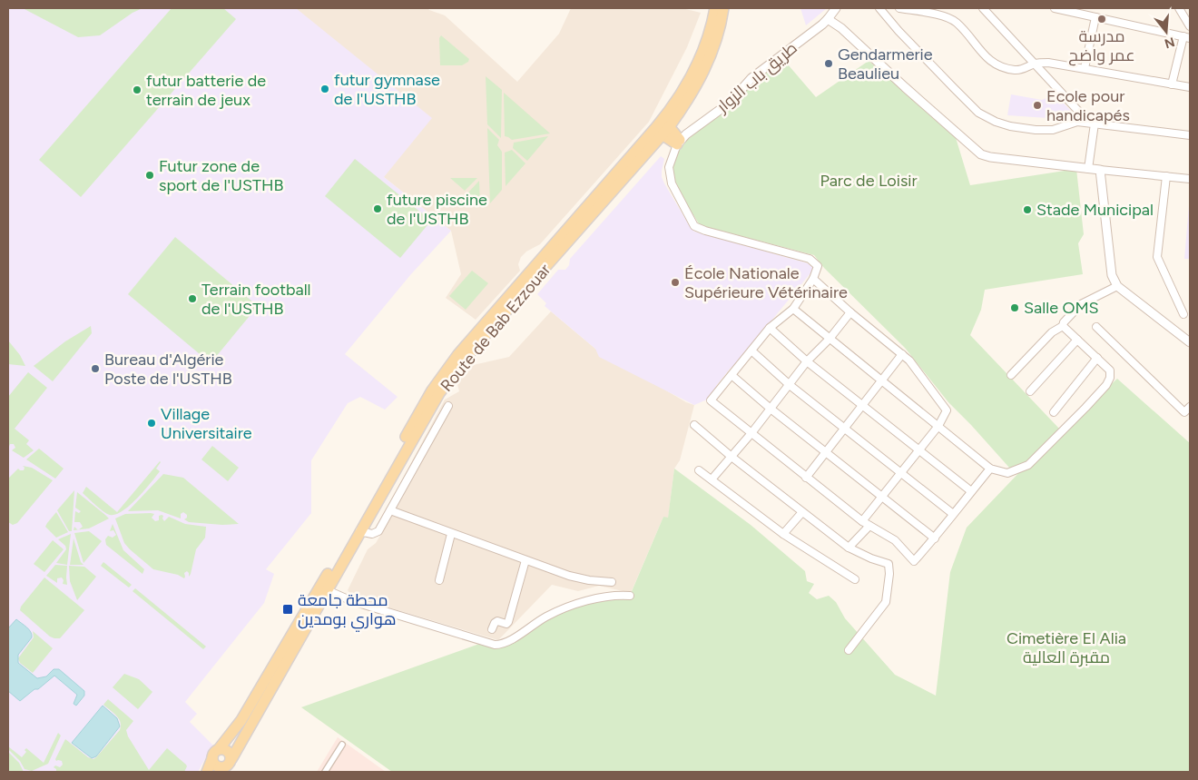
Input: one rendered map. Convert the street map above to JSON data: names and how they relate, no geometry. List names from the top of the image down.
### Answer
{
  "streets": {
    "main road": ["Route de Bab Ezzouar"],
    "street": ["طريق باب الزوار"]
  },
  "parks": ["Parc de Loisir", "Cimetière El Alia مقبرة العالية"],
  "places": {
    "other": [
      "مدرسة عمر واضح",
      "Gendarmerie Beaulieu",
      "futur gymnase de l'USTHB",
      "futur batterie de terrain de jeux",
      "Ecole pour handicapés",
      "Futur zone de sport de l'USTHB",
      "future piscine de l'USTHB",
      "Stade Municipal",
      "École Nationale Supérieure Vétérinaire",
      "Terrain football de l'USTHB",
      "Salle OMS",
      "Bureau d'Algérie Poste de l'USTHB",
      "Village Universitaire"
    ],
    "transit": ["محطة جامعة هواري بومدين"]
  },
  "north": "bottom"
}
